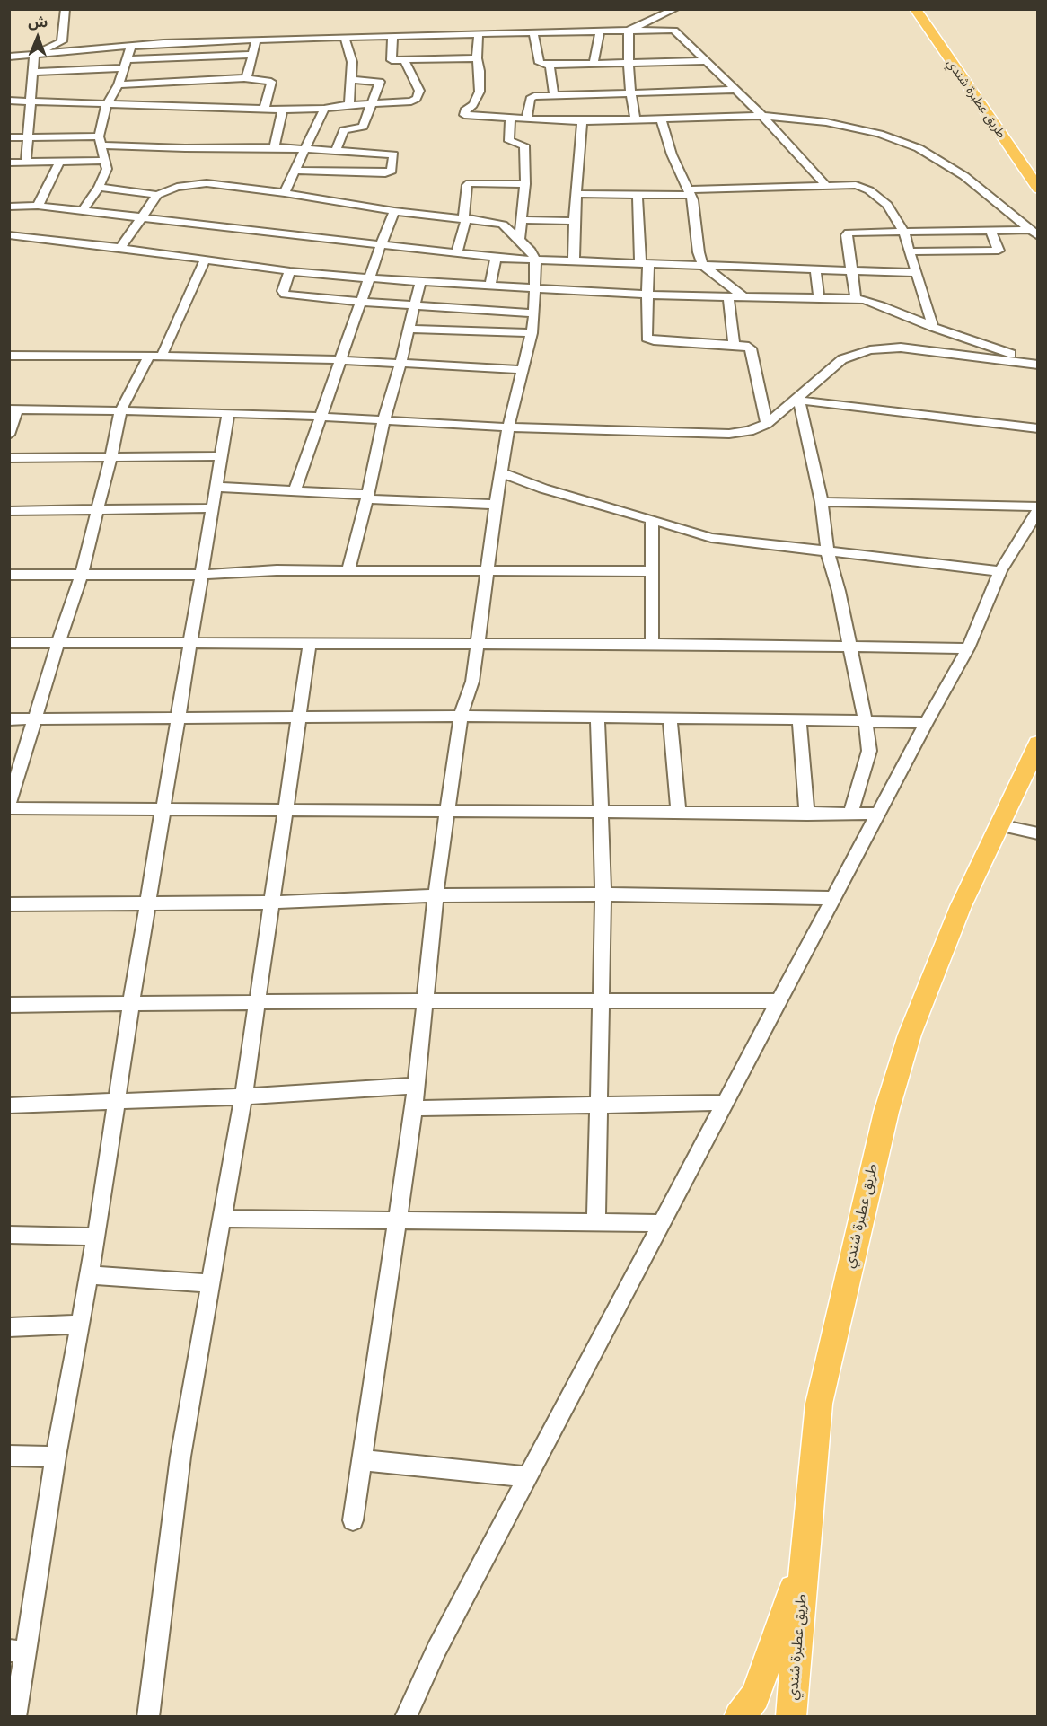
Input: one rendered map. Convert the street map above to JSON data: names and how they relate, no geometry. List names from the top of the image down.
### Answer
{
  "streets": {
    "highway": ["طريق عطبرة شندي"]
  },
  "north": "top"
}
